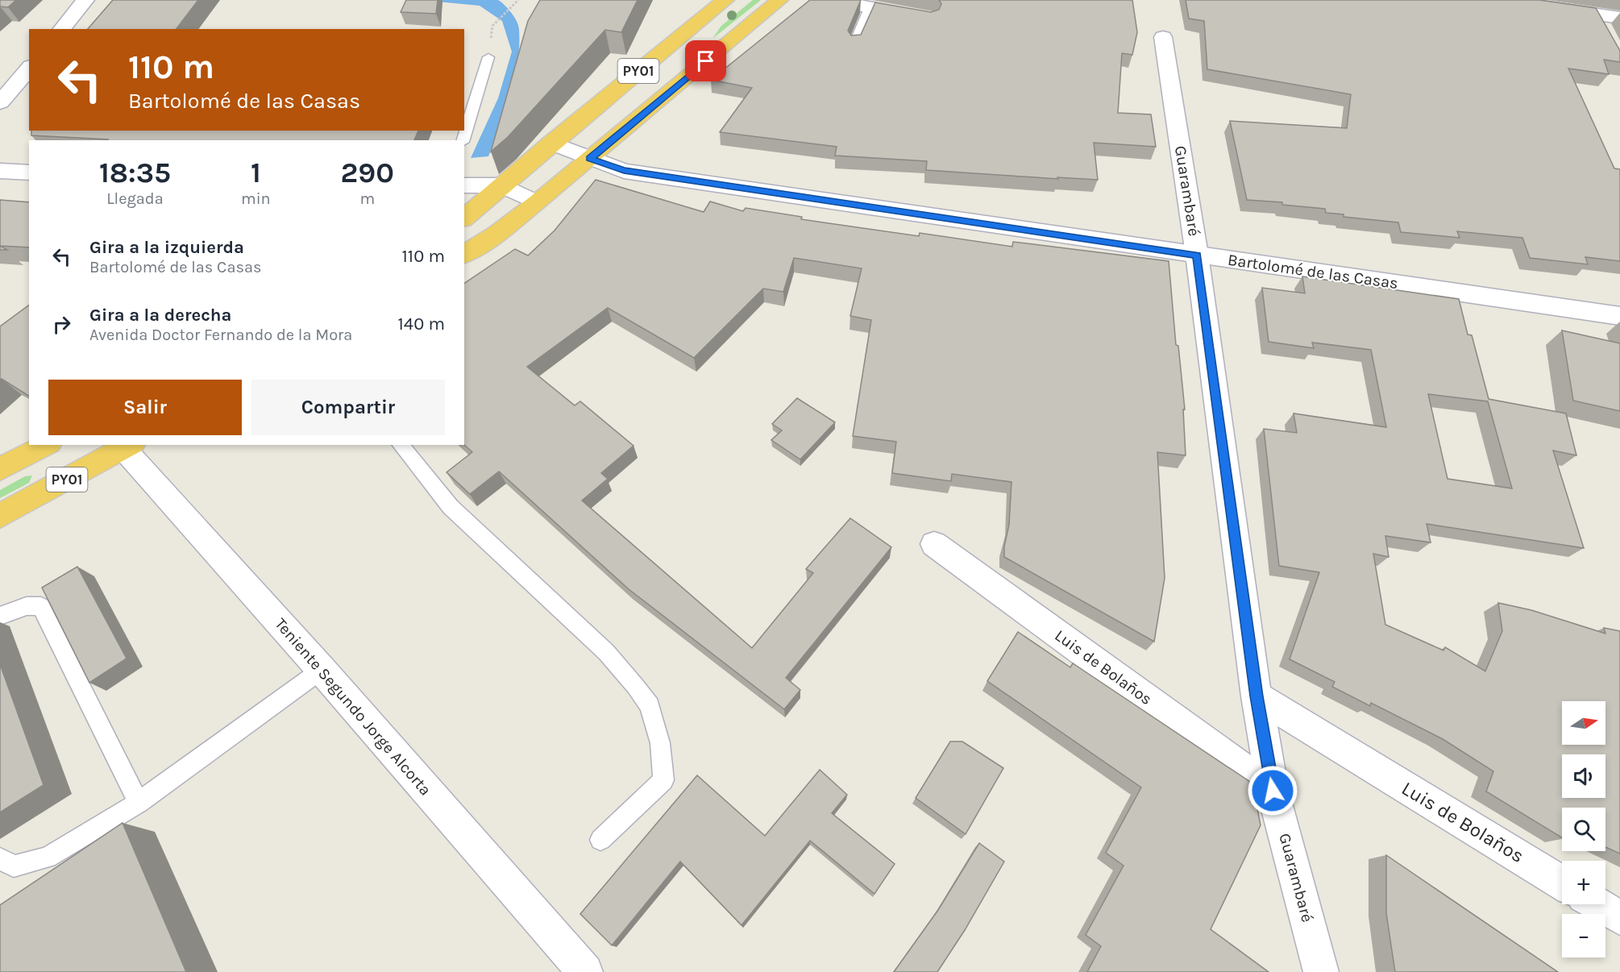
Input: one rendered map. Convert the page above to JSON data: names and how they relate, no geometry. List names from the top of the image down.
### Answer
{
  "streets": {
    "highway": ["PY01"],
    "street": [
      "Guarambaré",
      "Bartolomé de las Casas",
      "Luis de Bolaños",
      "Teniente Segundo Jorge Alcorta"
    ]
  },
  "crossings": [
    ["PY01", "Bartolomé de las Casas"],
    ["PY01", "Teniente Segundo Jorge Alcorta"],
    ["Guarambaré", "Bartolomé de las Casas"],
    ["Guarambaré", "Luis de Bolaños"]
  ],
  "north": "right",
  "page": {
    "turn": ["110 m", "Bartolomé de las Casas"],
    "eta": [
      "18:35",
      "Llegada",
      "1",
      "min",
      "290",
      "m"
    ],
    "list": [
      {
        "name": "Gira a la izquierda",
        "note": "Bartolomé de las Casas",
        "value": "110 m"
      },
      {
        "name": "Gira a la derecha",
        "note": "Avenida Doctor Fernando de la Mora",
        "value": "140 m"
      }
    ],
    "buttons": ["Salir", "Compartir"],
    "map_buttons": ["+", "−"]
  }
}
